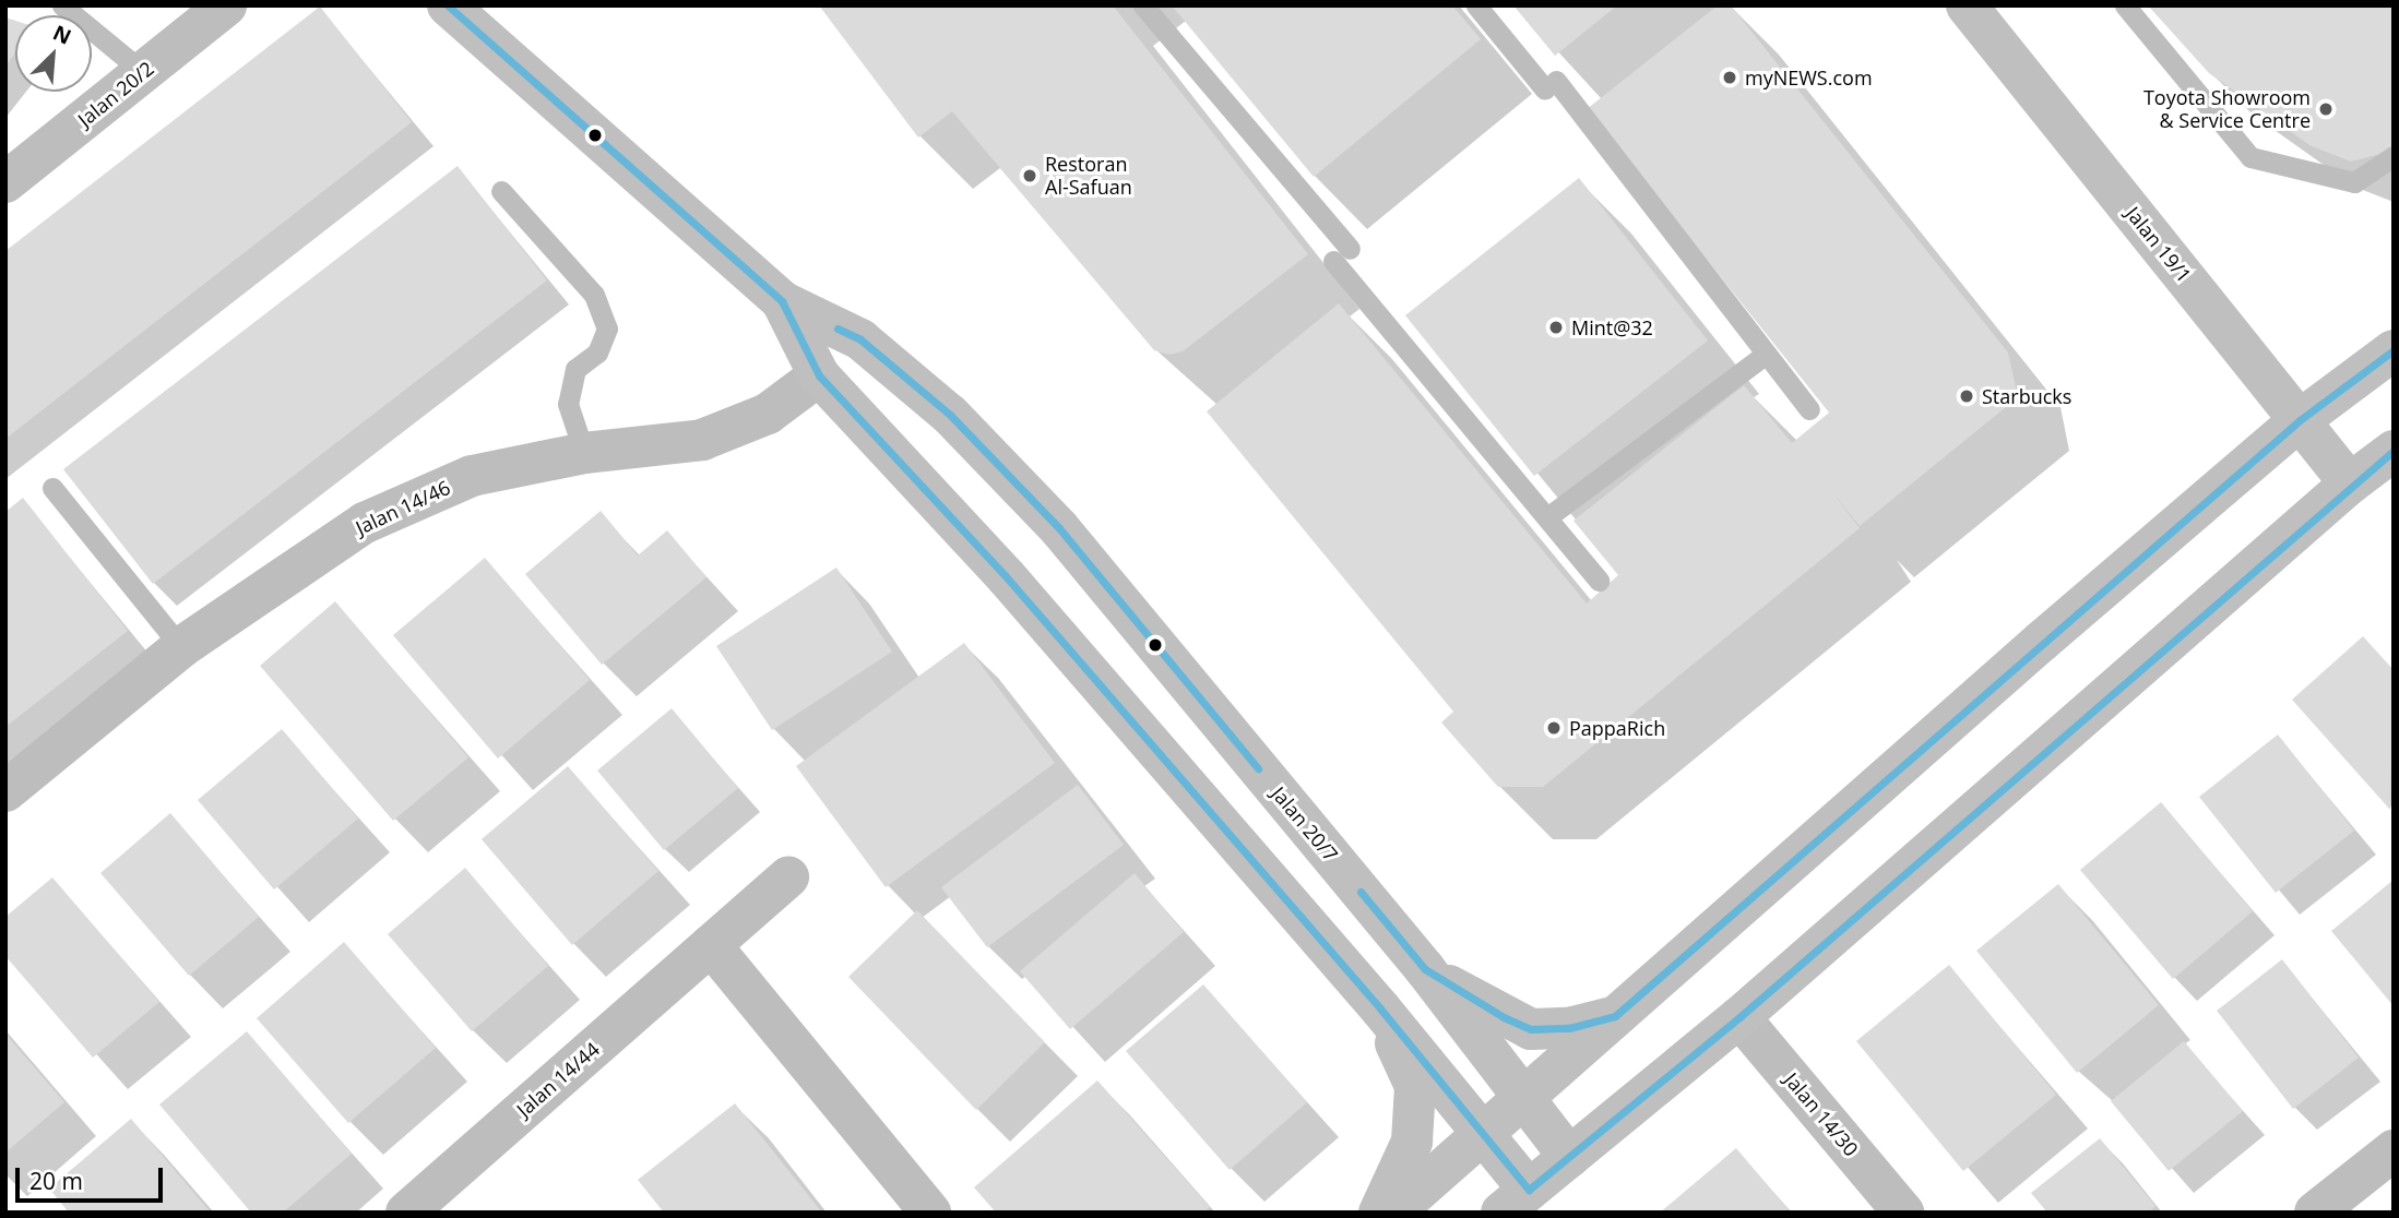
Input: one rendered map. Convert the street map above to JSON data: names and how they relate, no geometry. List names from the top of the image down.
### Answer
{
  "streets": {
    "street": [
      "Jalan 20/2",
      "Jalan 19/1",
      "Jalan 14/46",
      "Jalan 20/7",
      "Jalan 14/44",
      "Jalan 14/30"
    ]
  },
  "crossings": [
    ["Jalan 14/46", "Jalan 20/7"]
  ],
  "places": [
    "myNEWS.com",
    "Toyota Showroom & Service Centre",
    "Restoran Al-Safuan",
    "Mint@32",
    "Starbucks",
    "PappaRich"
  ],
  "scale_bar": "20 m",
  "north": "top right"
}
